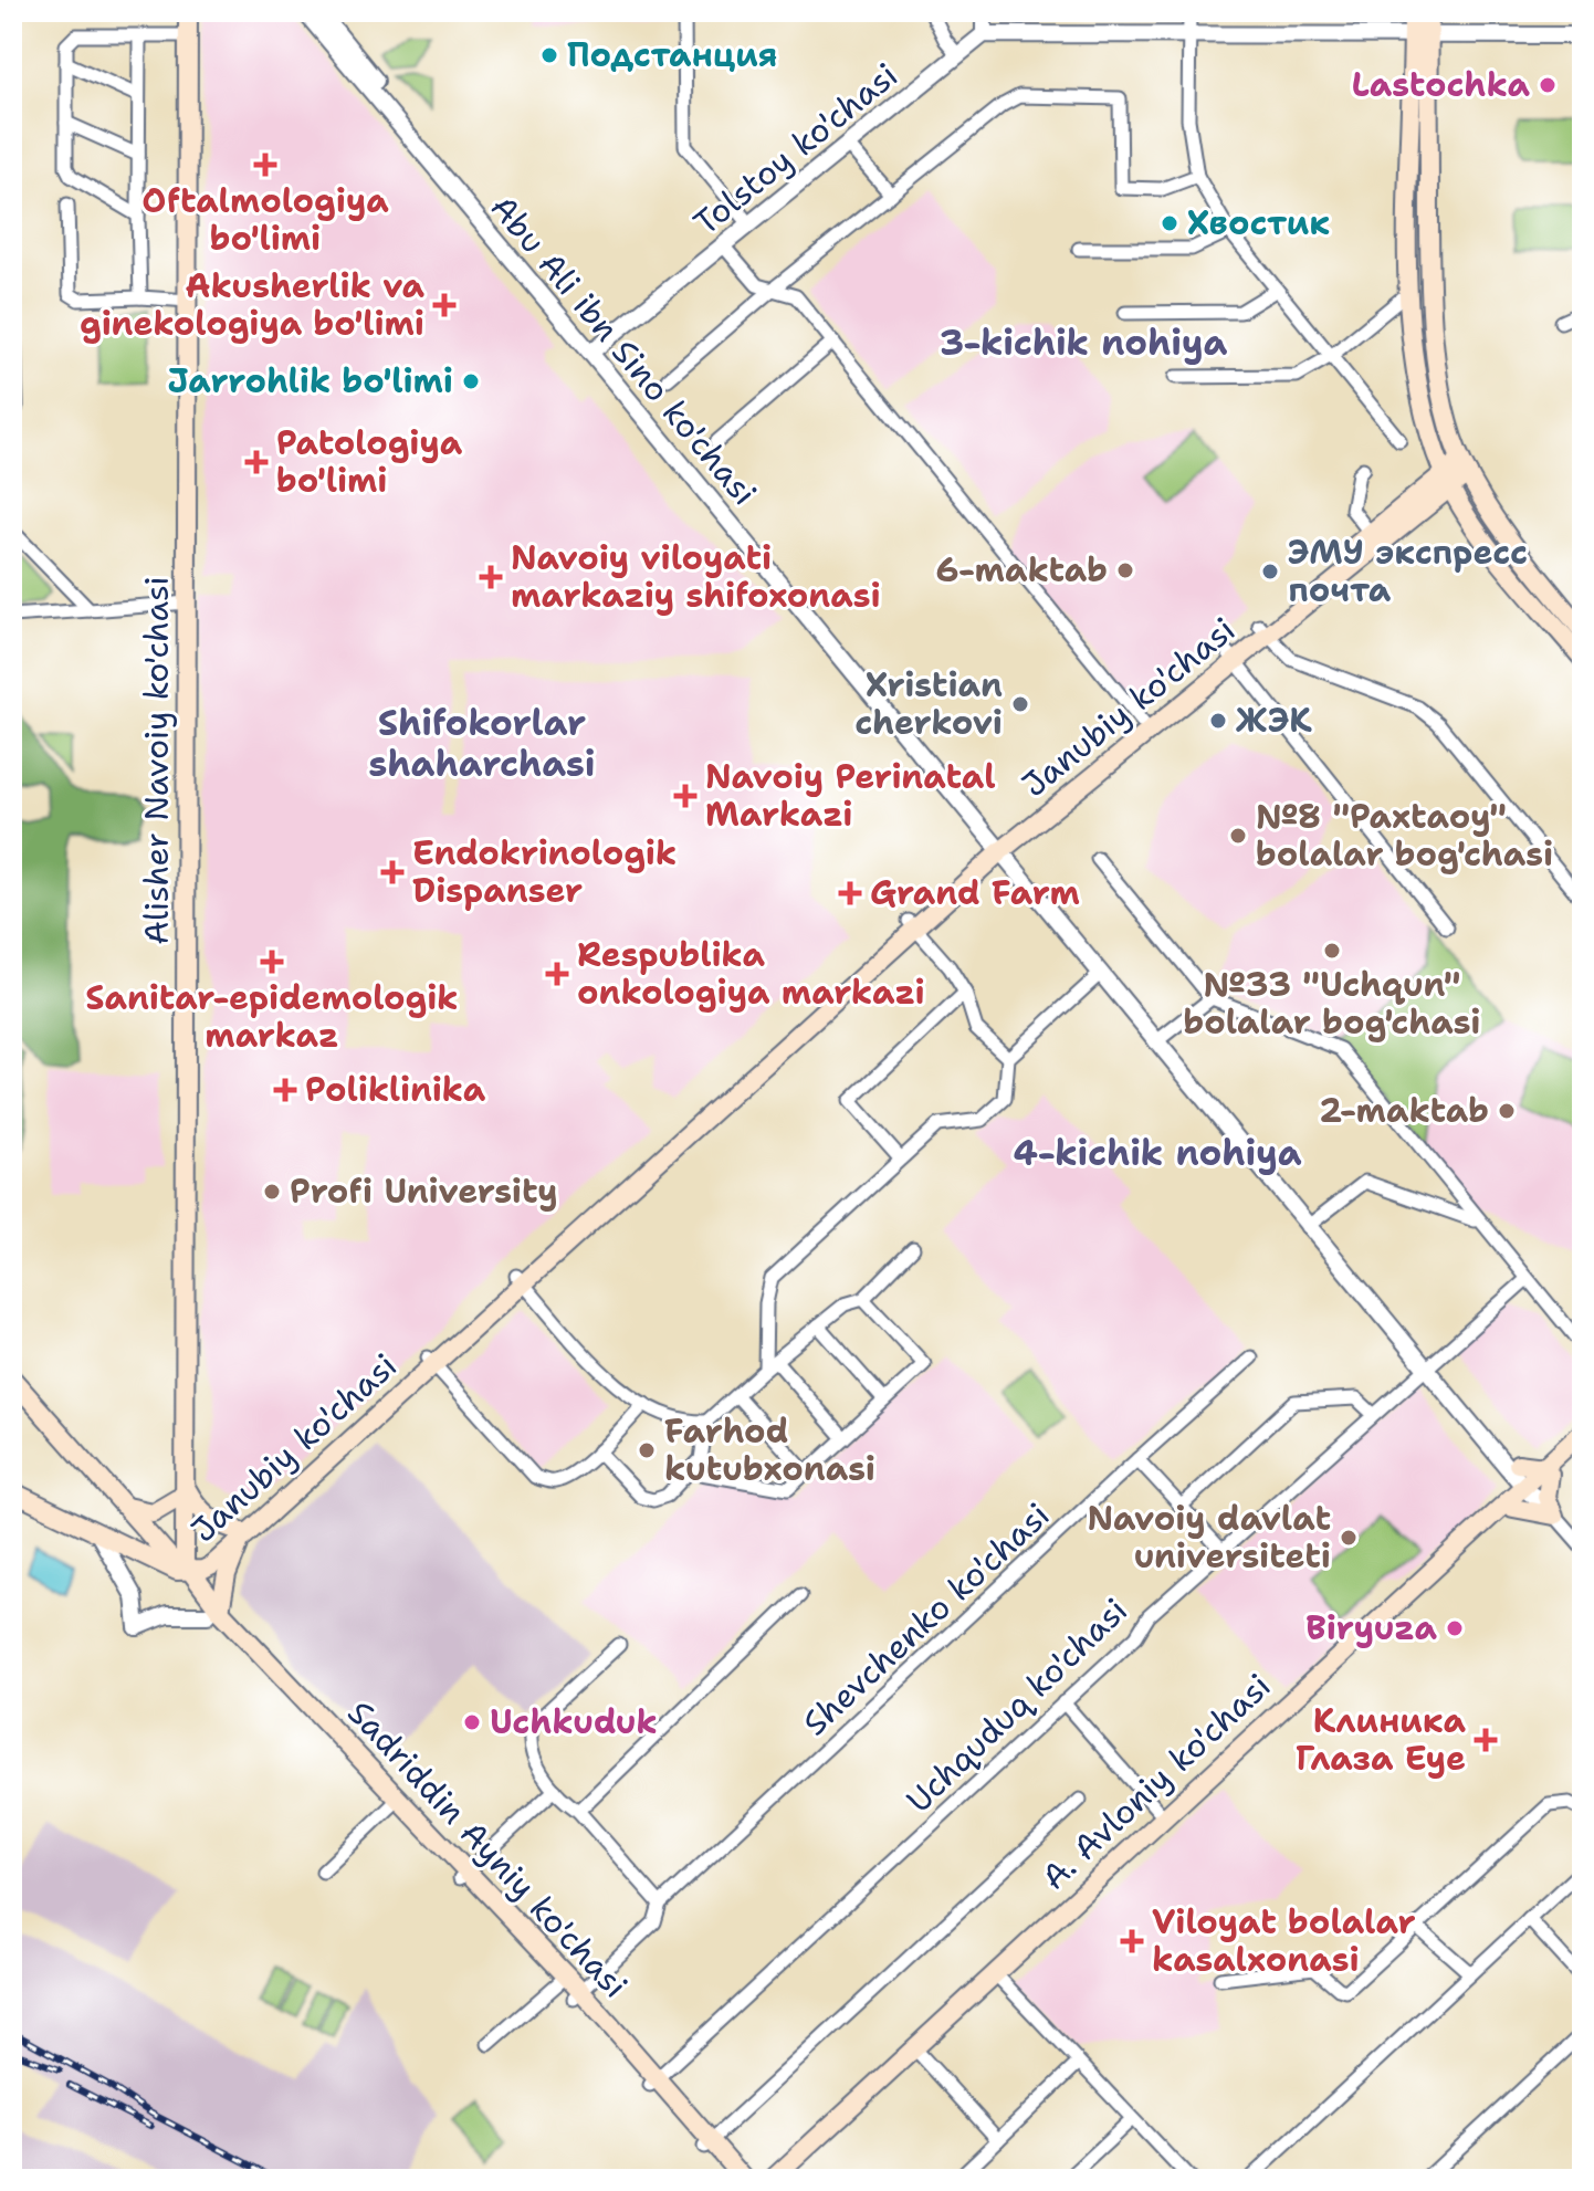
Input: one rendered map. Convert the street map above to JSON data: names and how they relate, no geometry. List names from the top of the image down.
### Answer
{
  "streets": {
    "main road": [
      "Janubiy ko'chasi",
      "Alisher Navoiy ko'chasi",
      "A. Avloniy ko'chasi",
      "Sadriddin Ayniy ko'chasi"
    ],
    "street": [
      "Tolstoy ko'chasi",
      "Abu Ali ibn Sino ko'chasi",
      "Shevchenko ko'chasi",
      "Uchquduq ko'chasi"
    ]
  },
  "crossings": [
    ["Tolstoy ko'chasi", "Abu Ali ibn Sino ko'chasi"],
    ["Abu Ali ibn Sino ko'chasi", "Janubiy ko'chasi"],
    ["Abu Ali ibn Sino ko'chasi", "Uchquduq ko'chasi"],
    ["Abu Ali ibn Sino ko'chasi", "A. Avloniy ko'chasi"],
    ["Janubiy ko'chasi", "Alisher Navoiy ko'chasi"],
    ["Janubiy ko'chasi", "Sadriddin Ayniy ko'chasi"],
    ["Alisher Navoiy ko'chasi", "Sadriddin Ayniy ko'chasi"],
    ["Shevchenko ko'chasi", "Sadriddin Ayniy ko'chasi"],
    ["Uchquduq ko'chasi", "Sadriddin Ayniy ko'chasi"]
  ],
  "districts": ["3-kichik nohiya", "Shifokorlar shaharchasi", "4-kichik nohiya"],
  "places": {
    "other": [
      "Подстанция",
      "Lastochka",
      "Хвостик",
      "Jarrohlik bo'limi",
      "6-maktab",
      "ЭМУ экспресс почта",
      "Xristian cherkovi",
      "ЖЭК",
      "№8 \"Paxtaoy\" bolalar bog'chasi",
      "№33 \"Uchqun\" bolalar bog'chasi",
      "2-maktab",
      "Profi University",
      "Farhod kutubxonasi",
      "Navoiy davlat universiteti",
      "Biryuza",
      "Uchkuduk"
    ],
    "health": [
      "Oftalmologiya bo'limi",
      "Akusherlik va ginekologiya bo'limi",
      "Patologiya bo'limi",
      "Navoiy viloyati markaziy shifoxonasi",
      "Navoiy Perinatal Markazi",
      "Endokrinologik Dispanser",
      "Grand Farm",
      "Sanitar-epidemologik markaz",
      "Respublika onkologiya markazi",
      "Poliklinika",
      "Клиника Глаза Eye",
      "Viloyat bolalar kasalxonasi"
    ]
  }
}
